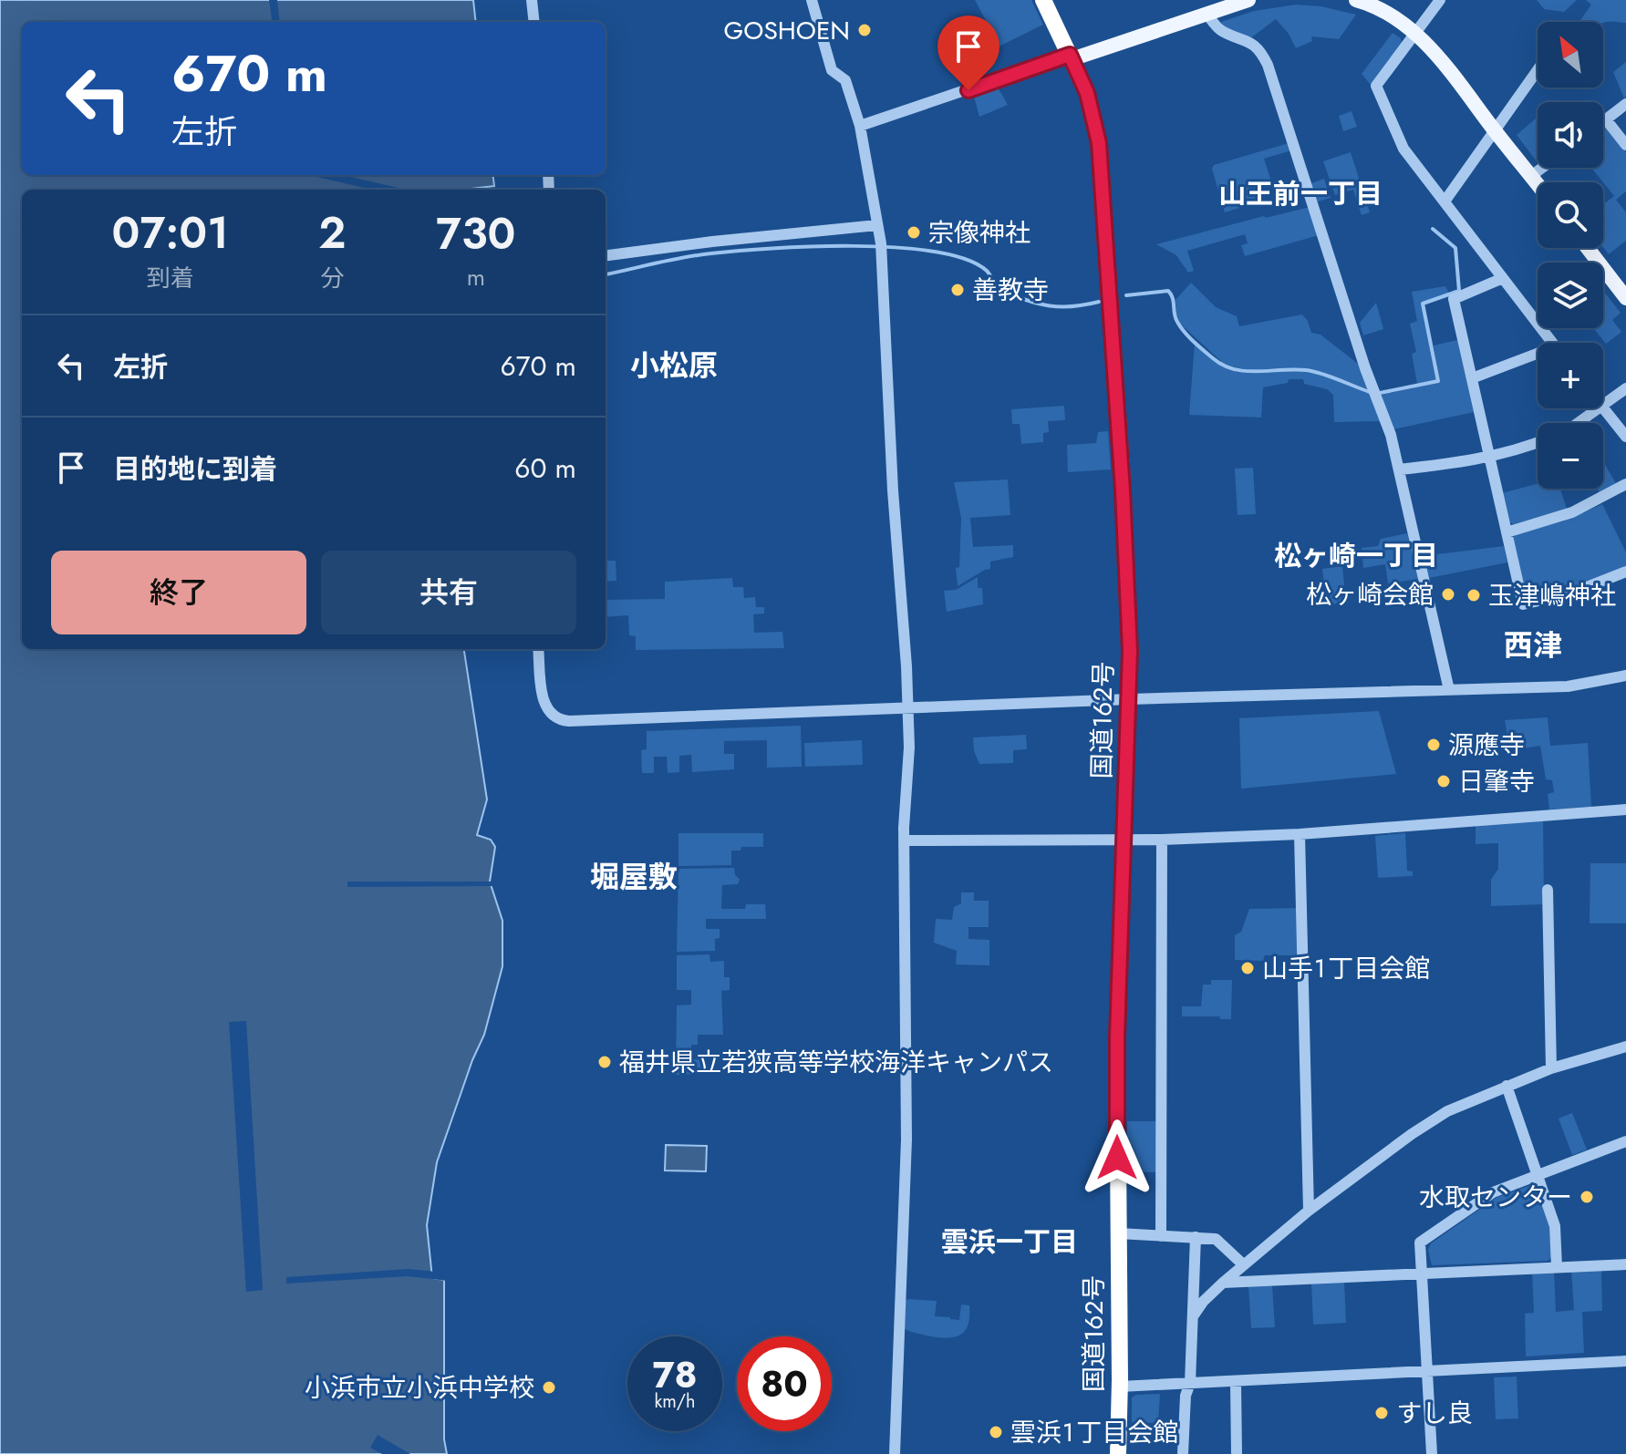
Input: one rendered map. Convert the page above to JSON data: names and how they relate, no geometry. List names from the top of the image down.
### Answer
{
  "streets": {
    "highway": ["国道162号"]
  },
  "districts": [
    "山王前一丁目",
    "小松原",
    "松ヶ崎一丁目",
    "西津",
    "堀屋敷",
    "雲浜一丁目"
  ],
  "places": [
    "GOSHOEN",
    "宗像神社",
    "善教寺",
    "松ヶ崎会館",
    "玉津嶋神社",
    "源應寺",
    "日肇寺",
    "山手１丁目会館",
    "福井県立若狭高等学校海洋キャンパス",
    "水取センター",
    "小浜市立小浜中学校",
    "すし良",
    "雲浜１丁目会館"
  ],
  "north": "top left",
  "page": {
    "map_buttons": ["+", "−"],
    "turn": ["670 m", "左折"],
    "eta": [
      "07:01",
      "到着",
      "2",
      "分",
      "730",
      "m"
    ],
    "list": [
      {
        "name": "左折",
        "value": "670 m"
      },
      {
        "name": "目的地に到着",
        "value": "60 m"
      }
    ],
    "buttons": ["終了", "共有"],
    "speed": "78 km/h",
    "limit": "80"
  }
}
